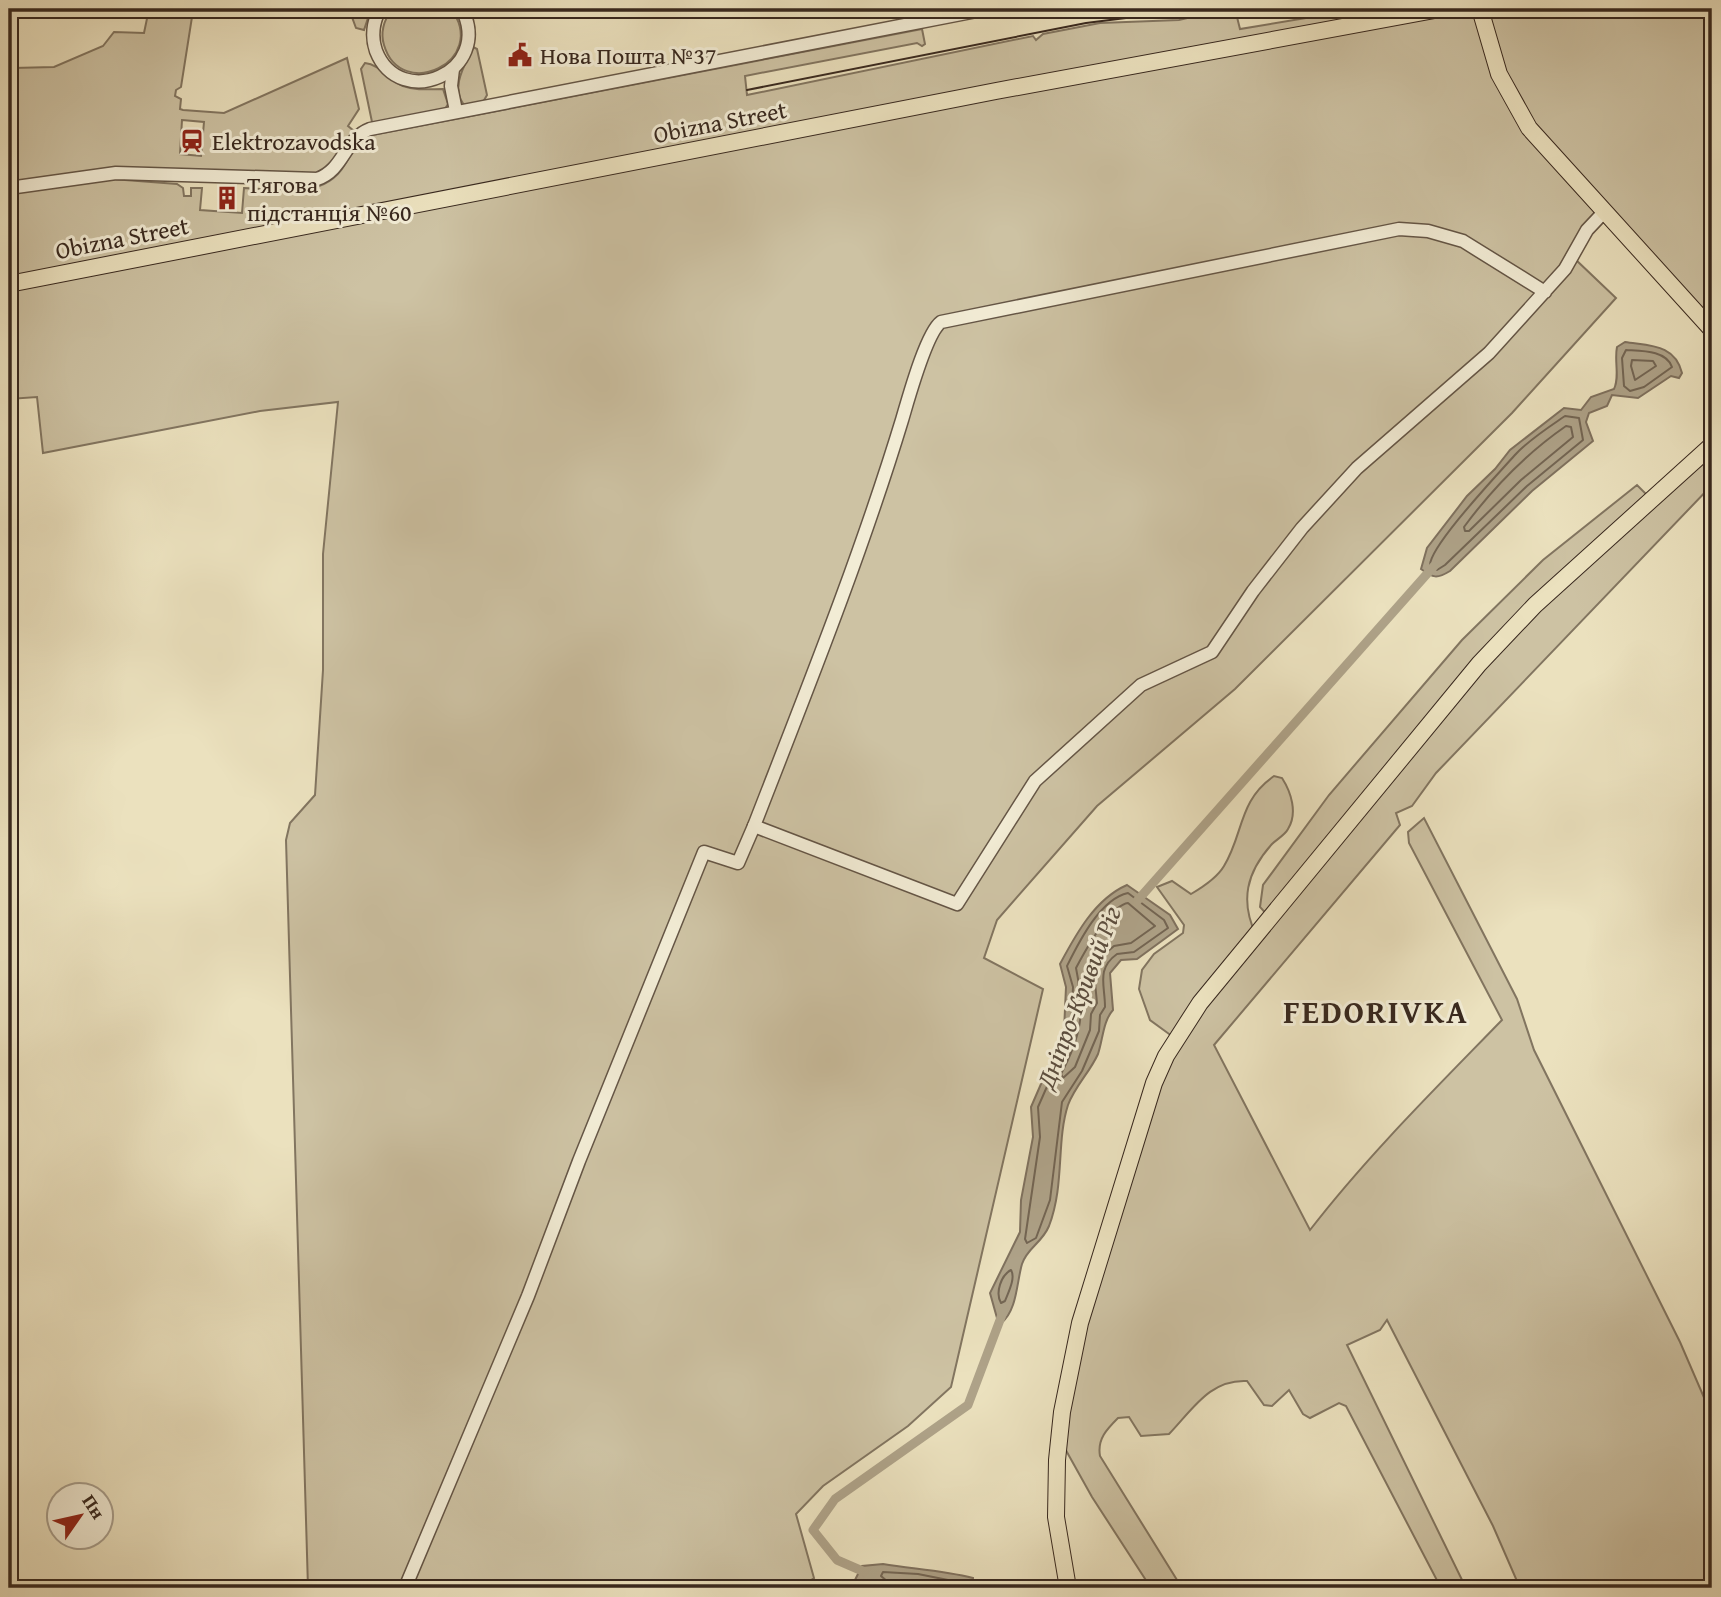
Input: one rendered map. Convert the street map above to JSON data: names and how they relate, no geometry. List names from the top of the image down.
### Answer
{
  "streets": {
    "main road": ["Obizna Street"]
  },
  "districts": ["FEDORIVKA"],
  "water": ["Дніпро-Кривий Ріг"],
  "places": {
    "public building": ["Нова Пошта №37"],
    "station": ["Elektrozavodska"],
    "building": ["Тягова підстанція №60"]
  },
  "north": "top right"
}
